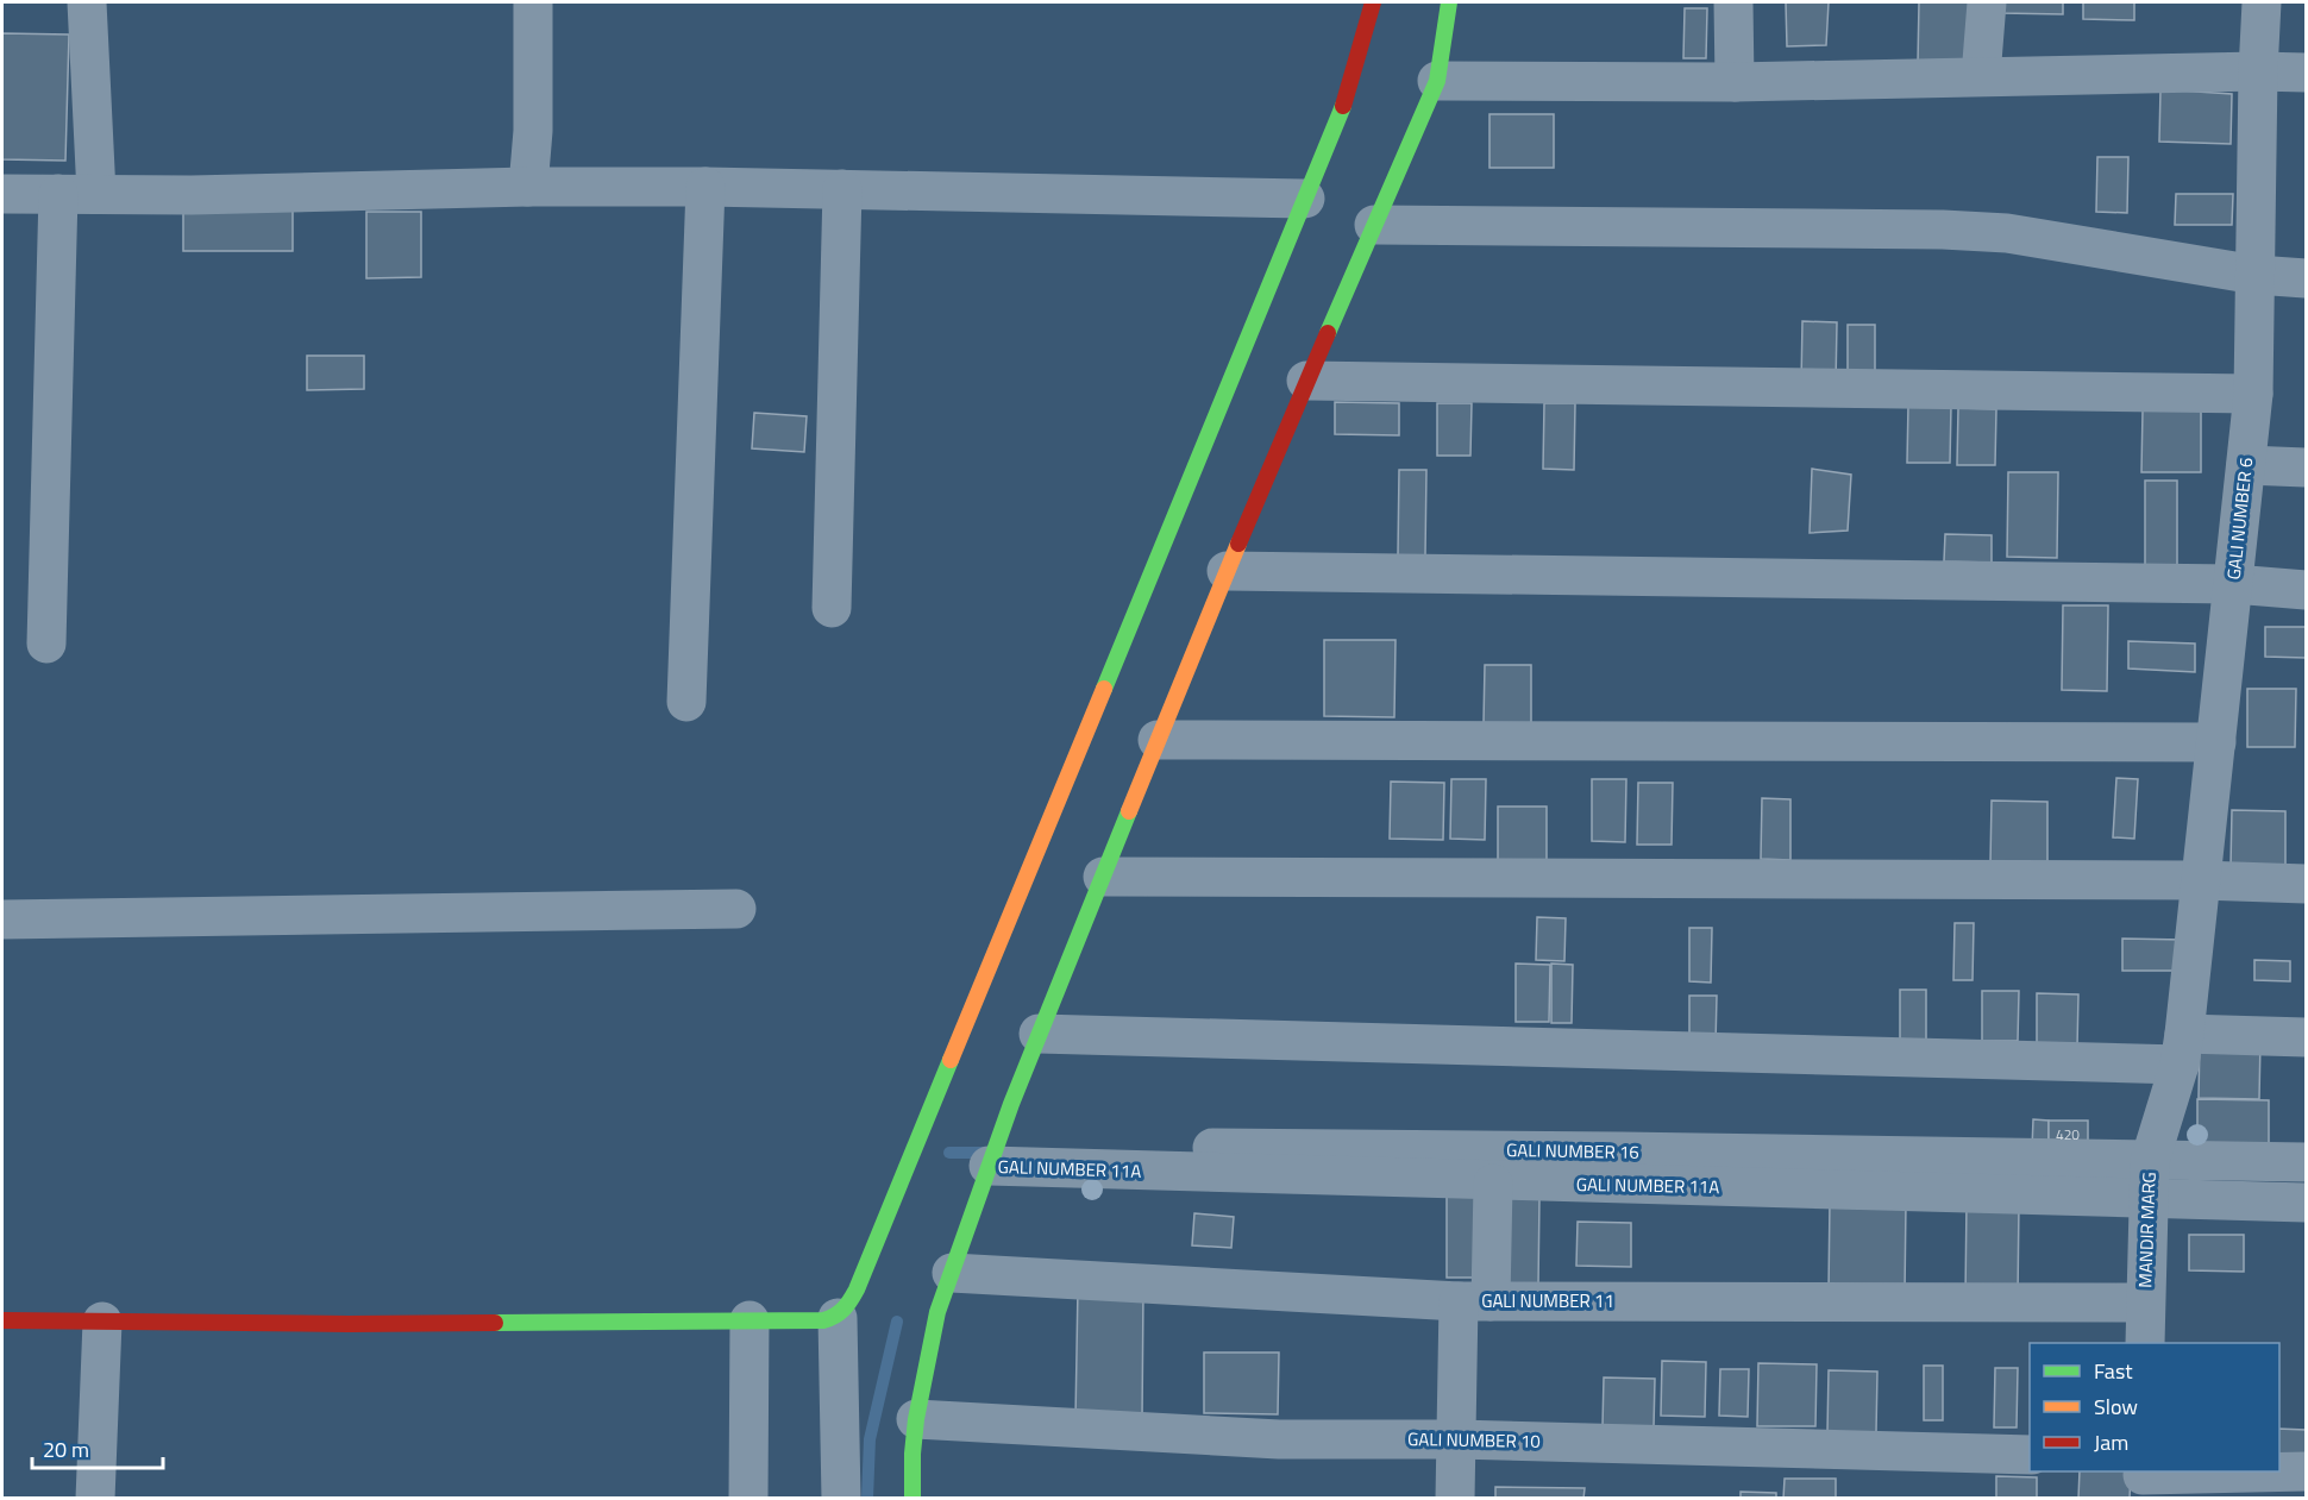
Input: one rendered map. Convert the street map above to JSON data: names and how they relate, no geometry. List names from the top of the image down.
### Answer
{
  "streets": {
    "street": [
      "GALI NUMBER 6",
      "GALI NUMBER 16",
      "GALI NUMBER 11A",
      "MANDIR MARG",
      "GALI NUMBER 11",
      "GALI NUMBER 10"
    ]
  },
  "crossings": [
    ["GALI NUMBER 6", "MANDIR MARG"],
    ["GALI NUMBER 16", "GALI NUMBER 11A"],
    ["GALI NUMBER 16", "MANDIR MARG"],
    ["GALI NUMBER 11A", "MANDIR MARG"],
    ["MANDIR MARG", "GALI NUMBER 11"]
  ],
  "house_numbers": ["420"],
  "legend": ["Fast", "Slow", "Jam"],
  "scale_bar": "20 m"
}
